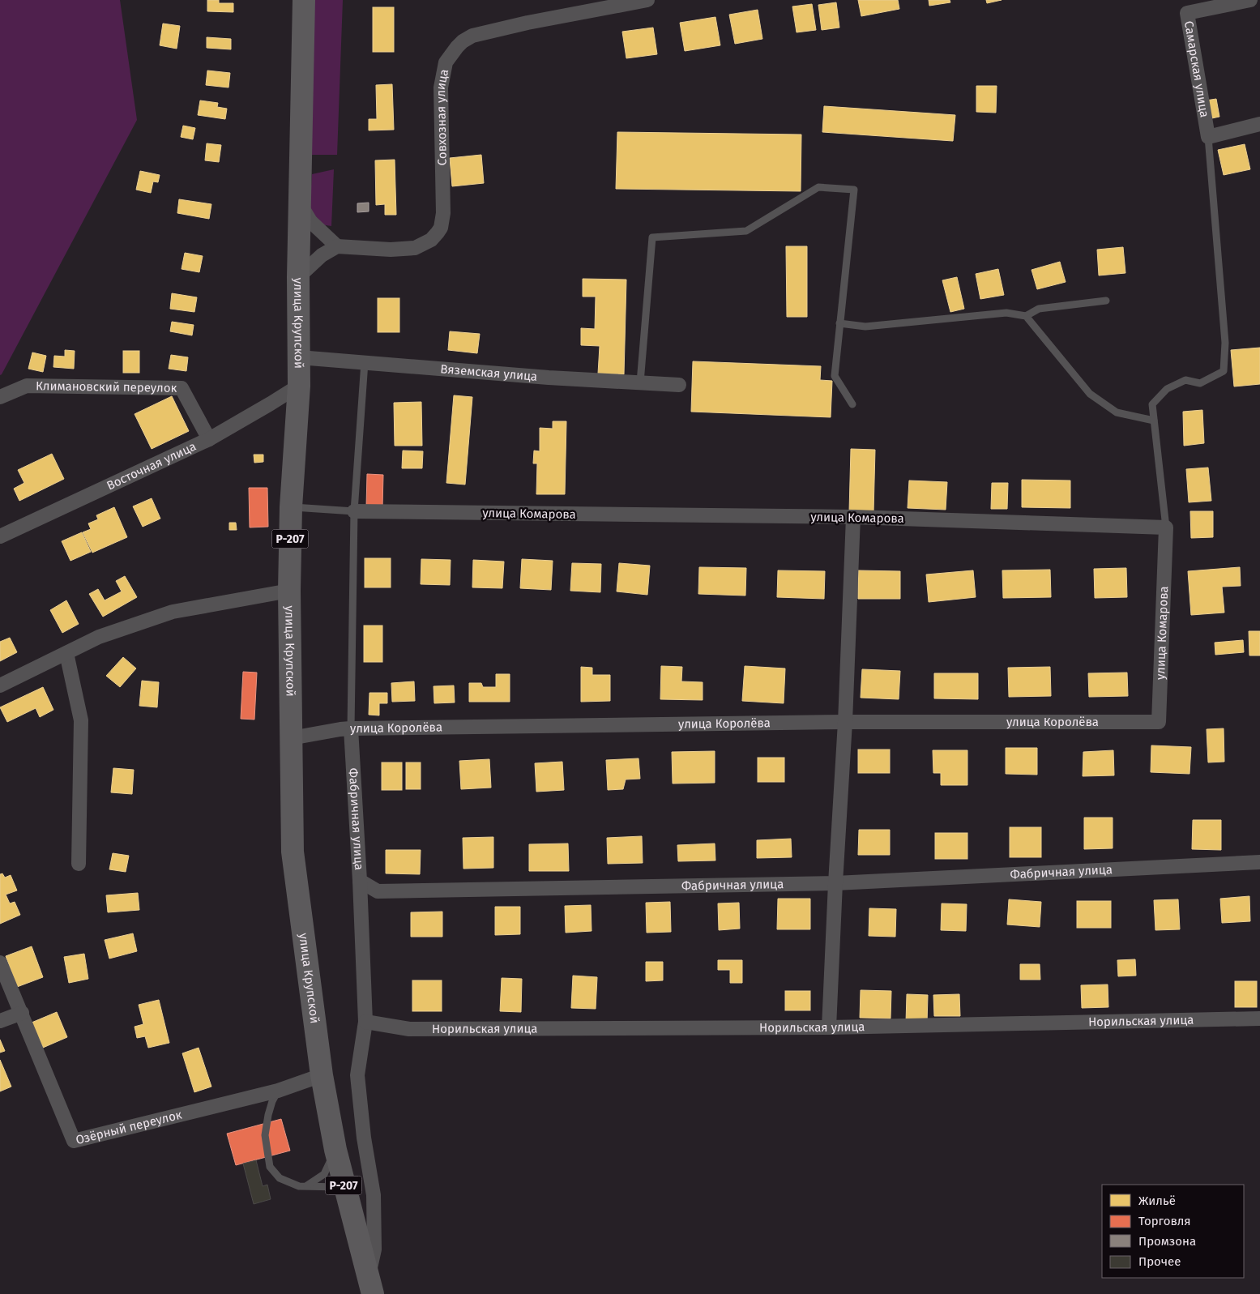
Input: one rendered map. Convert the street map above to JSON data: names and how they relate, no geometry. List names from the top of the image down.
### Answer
{
  "streets": {
    "main road": ["улица Крупской", "Р-207"],
    "street": [
      "Самарская улица",
      "Совхозная улица",
      "Вяземская улица",
      "Климановский переулок",
      "Восточная улица",
      "улица Комарова",
      "улица Королёва",
      "Фабричная улица",
      "Норильская улица",
      "Озёрный переулок"
    ]
  },
  "crossings": [
    ["улица Крупской", "Вяземская улица"],
    ["улица Крупской", "Восточная улица"],
    ["улица Крупской", "улица Королёва"],
    ["улица Крупской", "Озёрный переулок"],
    ["Климановский переулок", "Восточная улица"],
    ["улица Комарова", "улица Королёва"],
    ["улица Королёва", "Фабричная улица"]
  ],
  "legend": [
    "Жильё",
    "Торговля",
    "Промзона",
    "Прочее"
  ]
}
